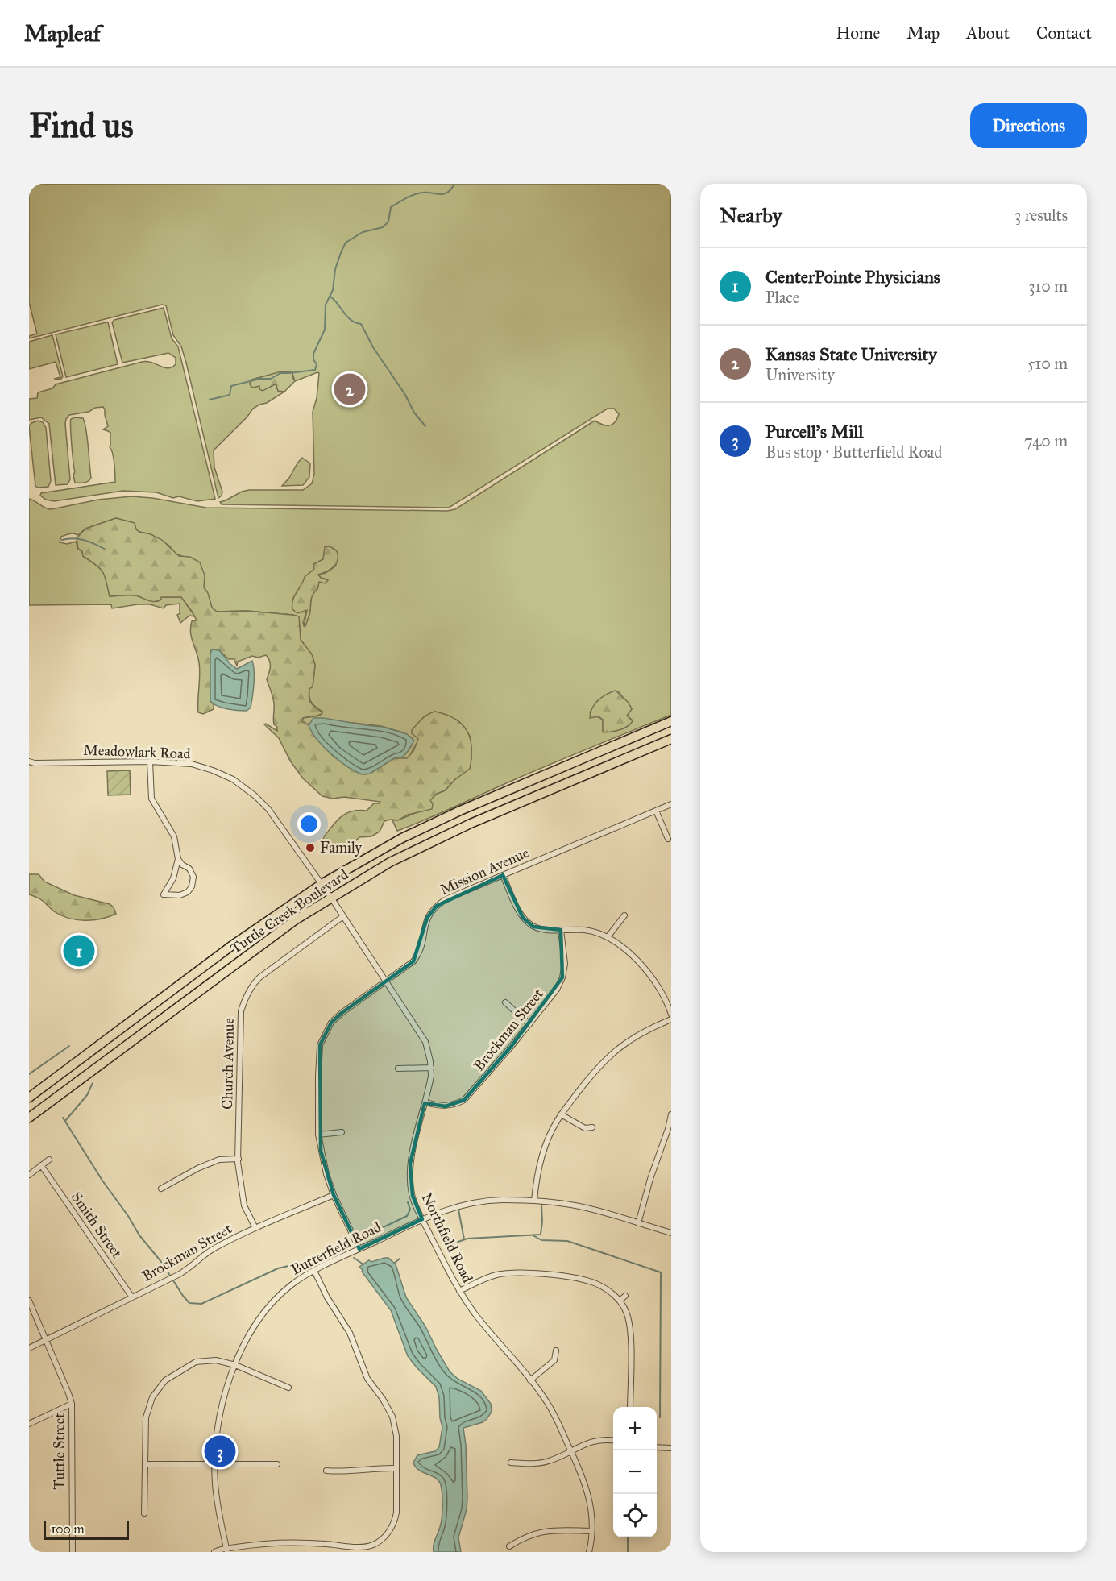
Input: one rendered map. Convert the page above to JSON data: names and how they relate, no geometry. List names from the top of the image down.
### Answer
{
  "streets": {
    "highway": ["Tuttle Creek Boulevard"],
    "street": [
      "Meadowlark Road",
      "Mission Avenue",
      "Brockman Street",
      "Church Avenue",
      "Smith Street",
      "Northfield Road",
      "Butterfield Road",
      "Tuttle Street"
    ]
  },
  "crossings": [
    ["Meadowlark Road", "Tuttle Creek Boulevard"],
    ["Meadowlark Road", "Northfield Road"],
    ["Mission Avenue", "Brockman Street"],
    ["Mission Avenue", "Northfield Road"],
    ["Mission Avenue", "Butterfield Road"],
    ["Tuttle Creek Boulevard", "Northfield Road"],
    ["Brockman Street", "Church Avenue"],
    ["Brockman Street", "Smith Street"],
    ["Brockman Street", "Northfield Road"],
    ["Brockman Street", "Tuttle Street"],
    ["Church Avenue", "Northfield Road"],
    ["Northfield Road", "Butterfield Road"]
  ],
  "places": ["Family"],
  "scale_bar": "100 m",
  "page": {
    "header": "Mapleaf",
    "nav": [
      "Home",
      "Map",
      "About",
      "Contact"
    ],
    "buttons": "Directions",
    "title": "Find us",
    "heading": ["Nearby", "3 results"],
    "list": [
      {
        "mark": "1",
        "name": "CenterPointe Physicians",
        "note": "Place",
        "value": "310 m"
      },
      {
        "mark": "2",
        "name": "Kansas State University",
        "note": "University",
        "value": "510 m"
      },
      {
        "mark": "3",
        "name": "Purcell's Mill",
        "note": "Bus stop · Butterfield Road",
        "value": "740 m"
      }
    ],
    "pins": ["2", "1", "3"],
    "map_buttons": ["+", "−"],
    "scale": "100 m"
  }
}
